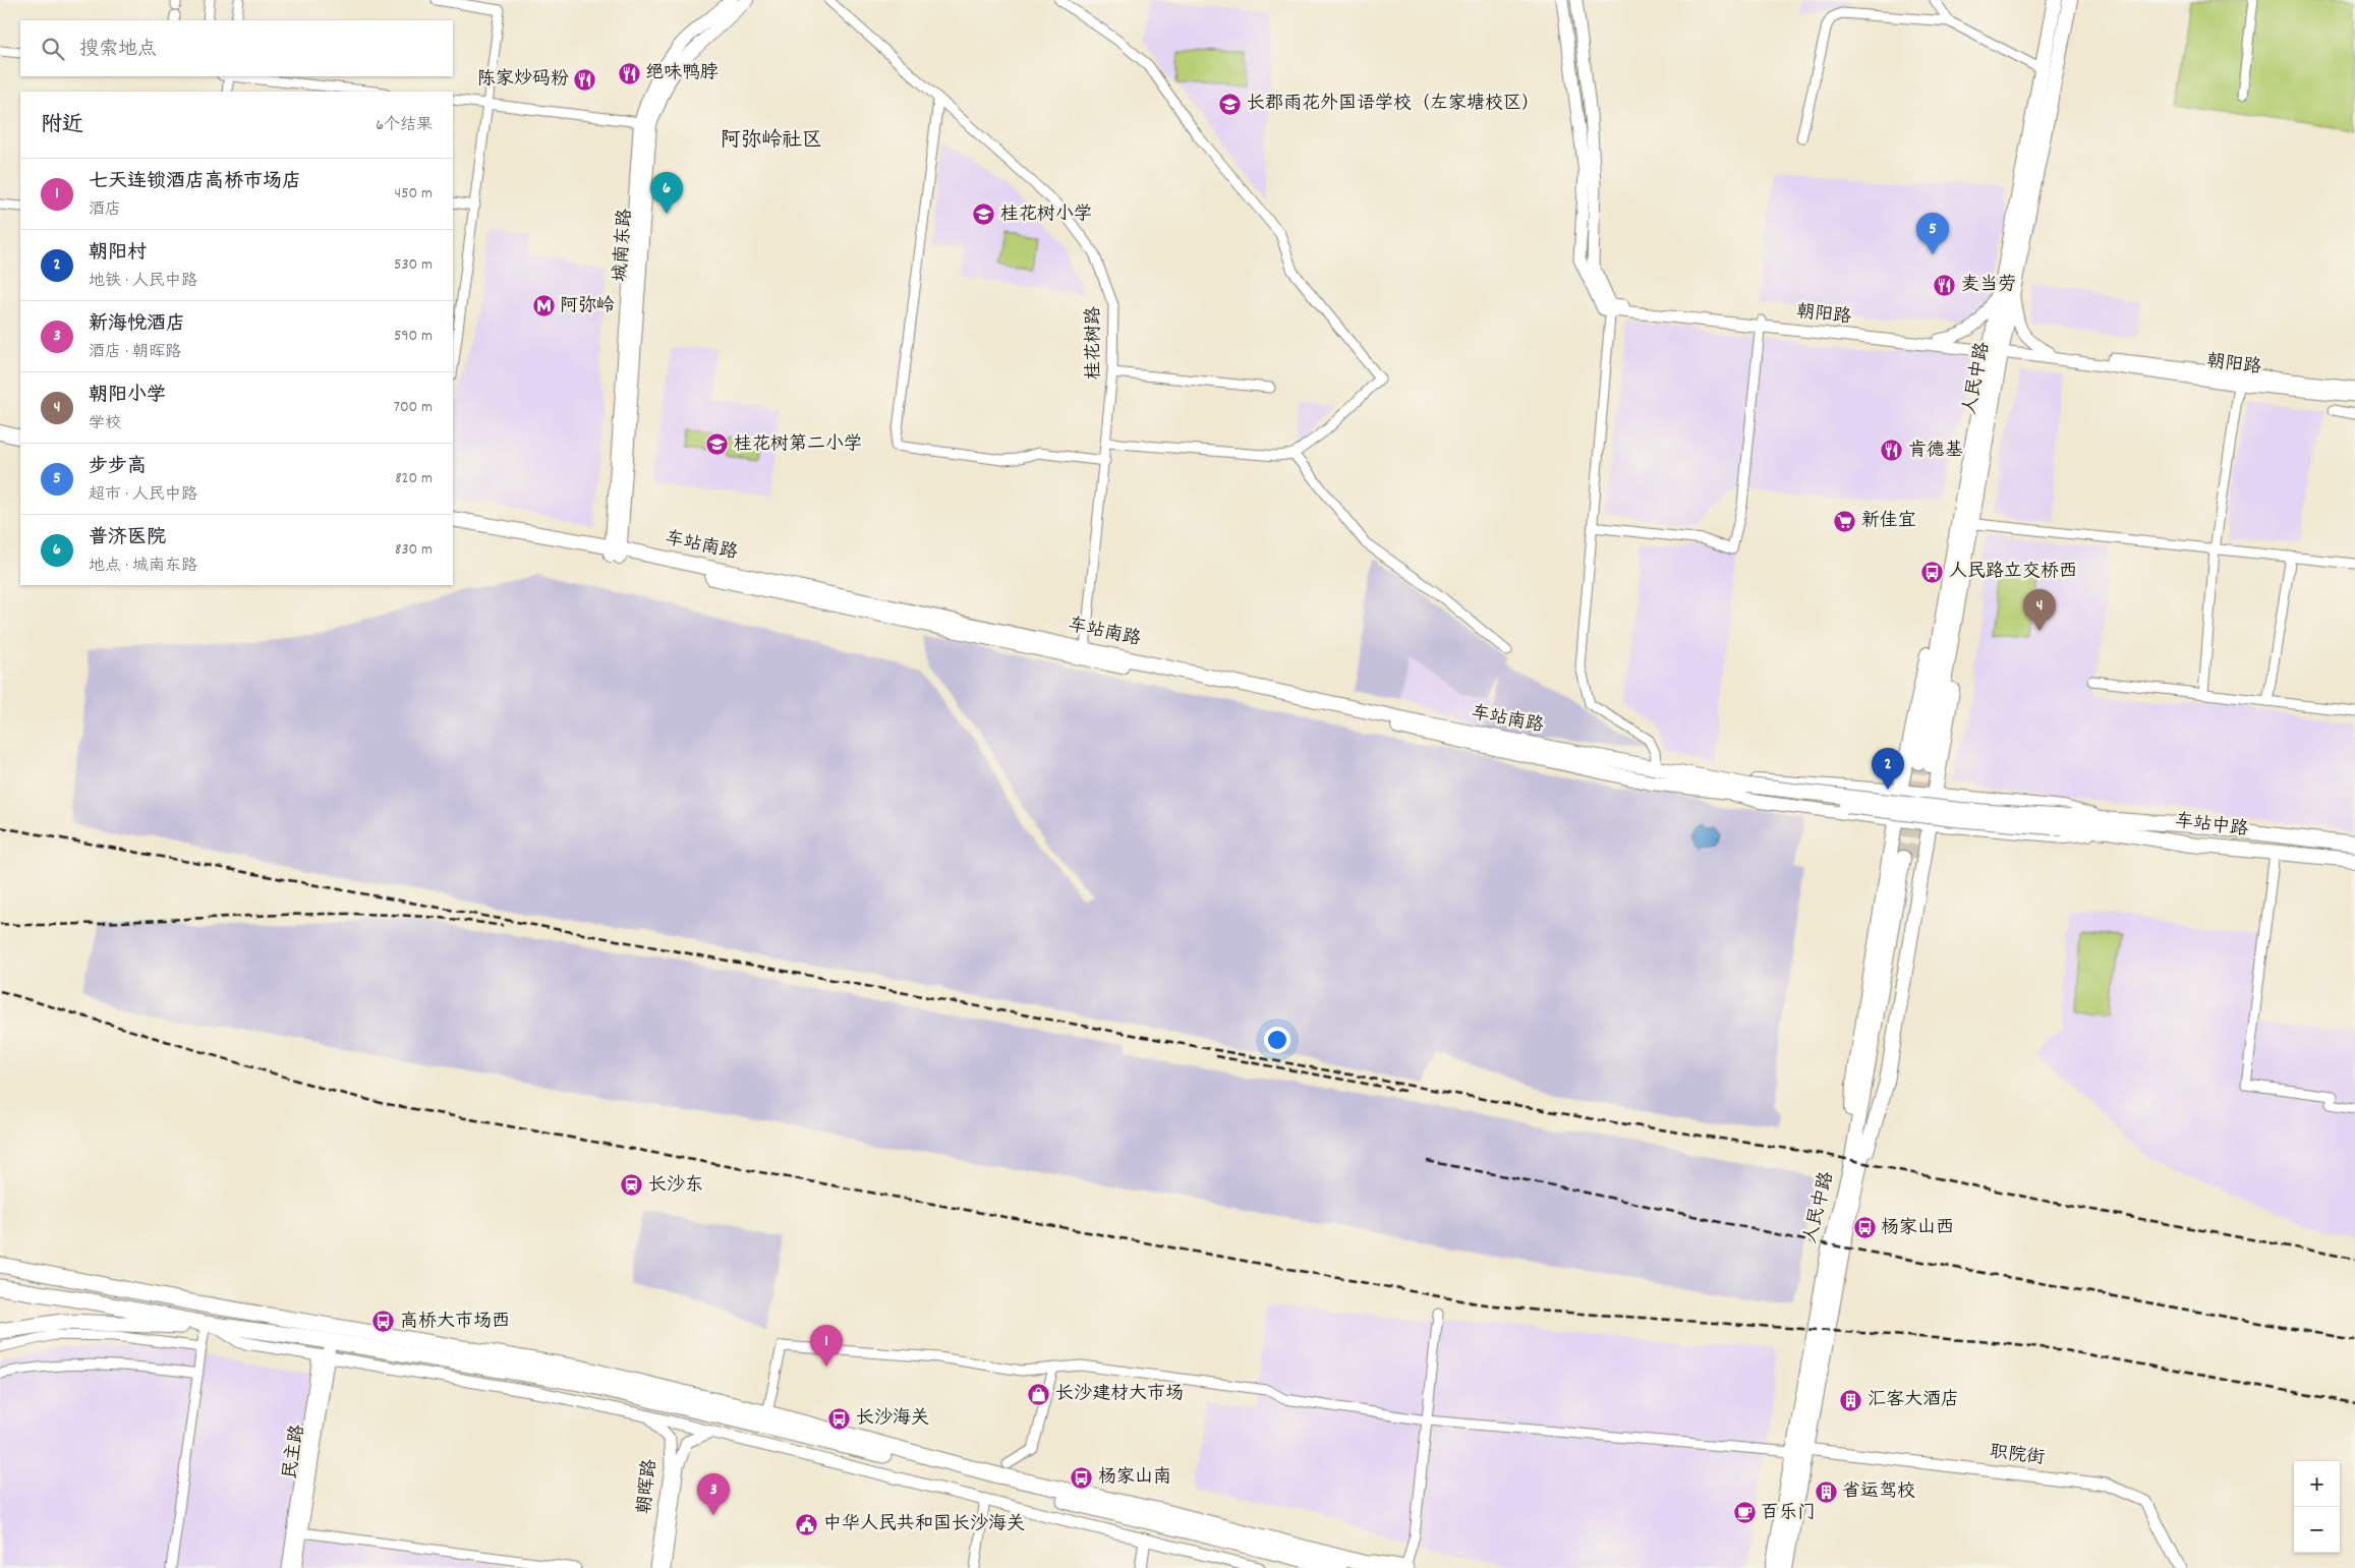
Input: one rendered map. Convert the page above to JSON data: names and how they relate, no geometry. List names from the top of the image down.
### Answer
{
  "streets": {
    "main road": [
      "城南东路",
      "人民中路",
      "车站南路",
      "车站中路"
    ],
    "street": [
      "朝阳路",
      "桂花树路",
      "民主路",
      "职院街",
      "朝晖路"
    ]
  },
  "crossings": [
    ["城南东路", "车站南路"],
    ["朝阳路", "人民中路"],
    ["桂花树路", "车站南路"],
    ["人民中路", "职院街"],
    ["车站南路", "车站中路"]
  ],
  "districts": ["阿弥岭社区"],
  "places": {
    "restaurant": [
      "绝味鸭脖",
      "陈家炒码粉",
      "麦当劳",
      "肯德基"
    ],
    "school or university": ["长郡雨花外国语学校（左家塘校区）", "桂花树小学", "桂花树第二小学"],
    "metro station": ["阿弥岭"],
    "supermarket": ["新佳宜"],
    "bus stop": [
      "人民路立交桥西",
      "杨家山西",
      "高桥大市场西",
      "长沙海关",
      "杨家山南"
    ],
    "station": ["长沙东"],
    "shop": ["长沙建材大市场"],
    "building": ["汇客大酒店", "省运驾校"],
    "cafe": ["百乐门"],
    "public building": ["中华人民共和国长沙海关"]
  },
  "page": {
    "search": "搜索地点",
    "heading": ["附近", "6个结果"],
    "list": [
      {
        "mark": "1",
        "name": "七天连锁酒店高桥市场店",
        "note": "酒店",
        "value": "450 m"
      },
      {
        "mark": "2",
        "name": "朝阳村",
        "note": "地铁 · 人民中路",
        "value": "530 m"
      },
      {
        "mark": "3",
        "name": "新海悦酒店",
        "note": "酒店 · 朝晖路",
        "value": "590 m"
      },
      {
        "mark": "4",
        "name": "朝阳小学",
        "note": "学校",
        "value": "700 m"
      },
      {
        "mark": "5",
        "name": "步步高",
        "note": "超市 · 人民中路",
        "value": "820 m"
      },
      {
        "mark": "6",
        "name": "普济医院",
        "note": "地点 · 城南东路",
        "value": "830 m"
      }
    ],
    "pins": [
      "6",
      "5",
      "4",
      "2",
      "1",
      "3"
    ],
    "map_buttons": ["+", "−"]
  }
}
